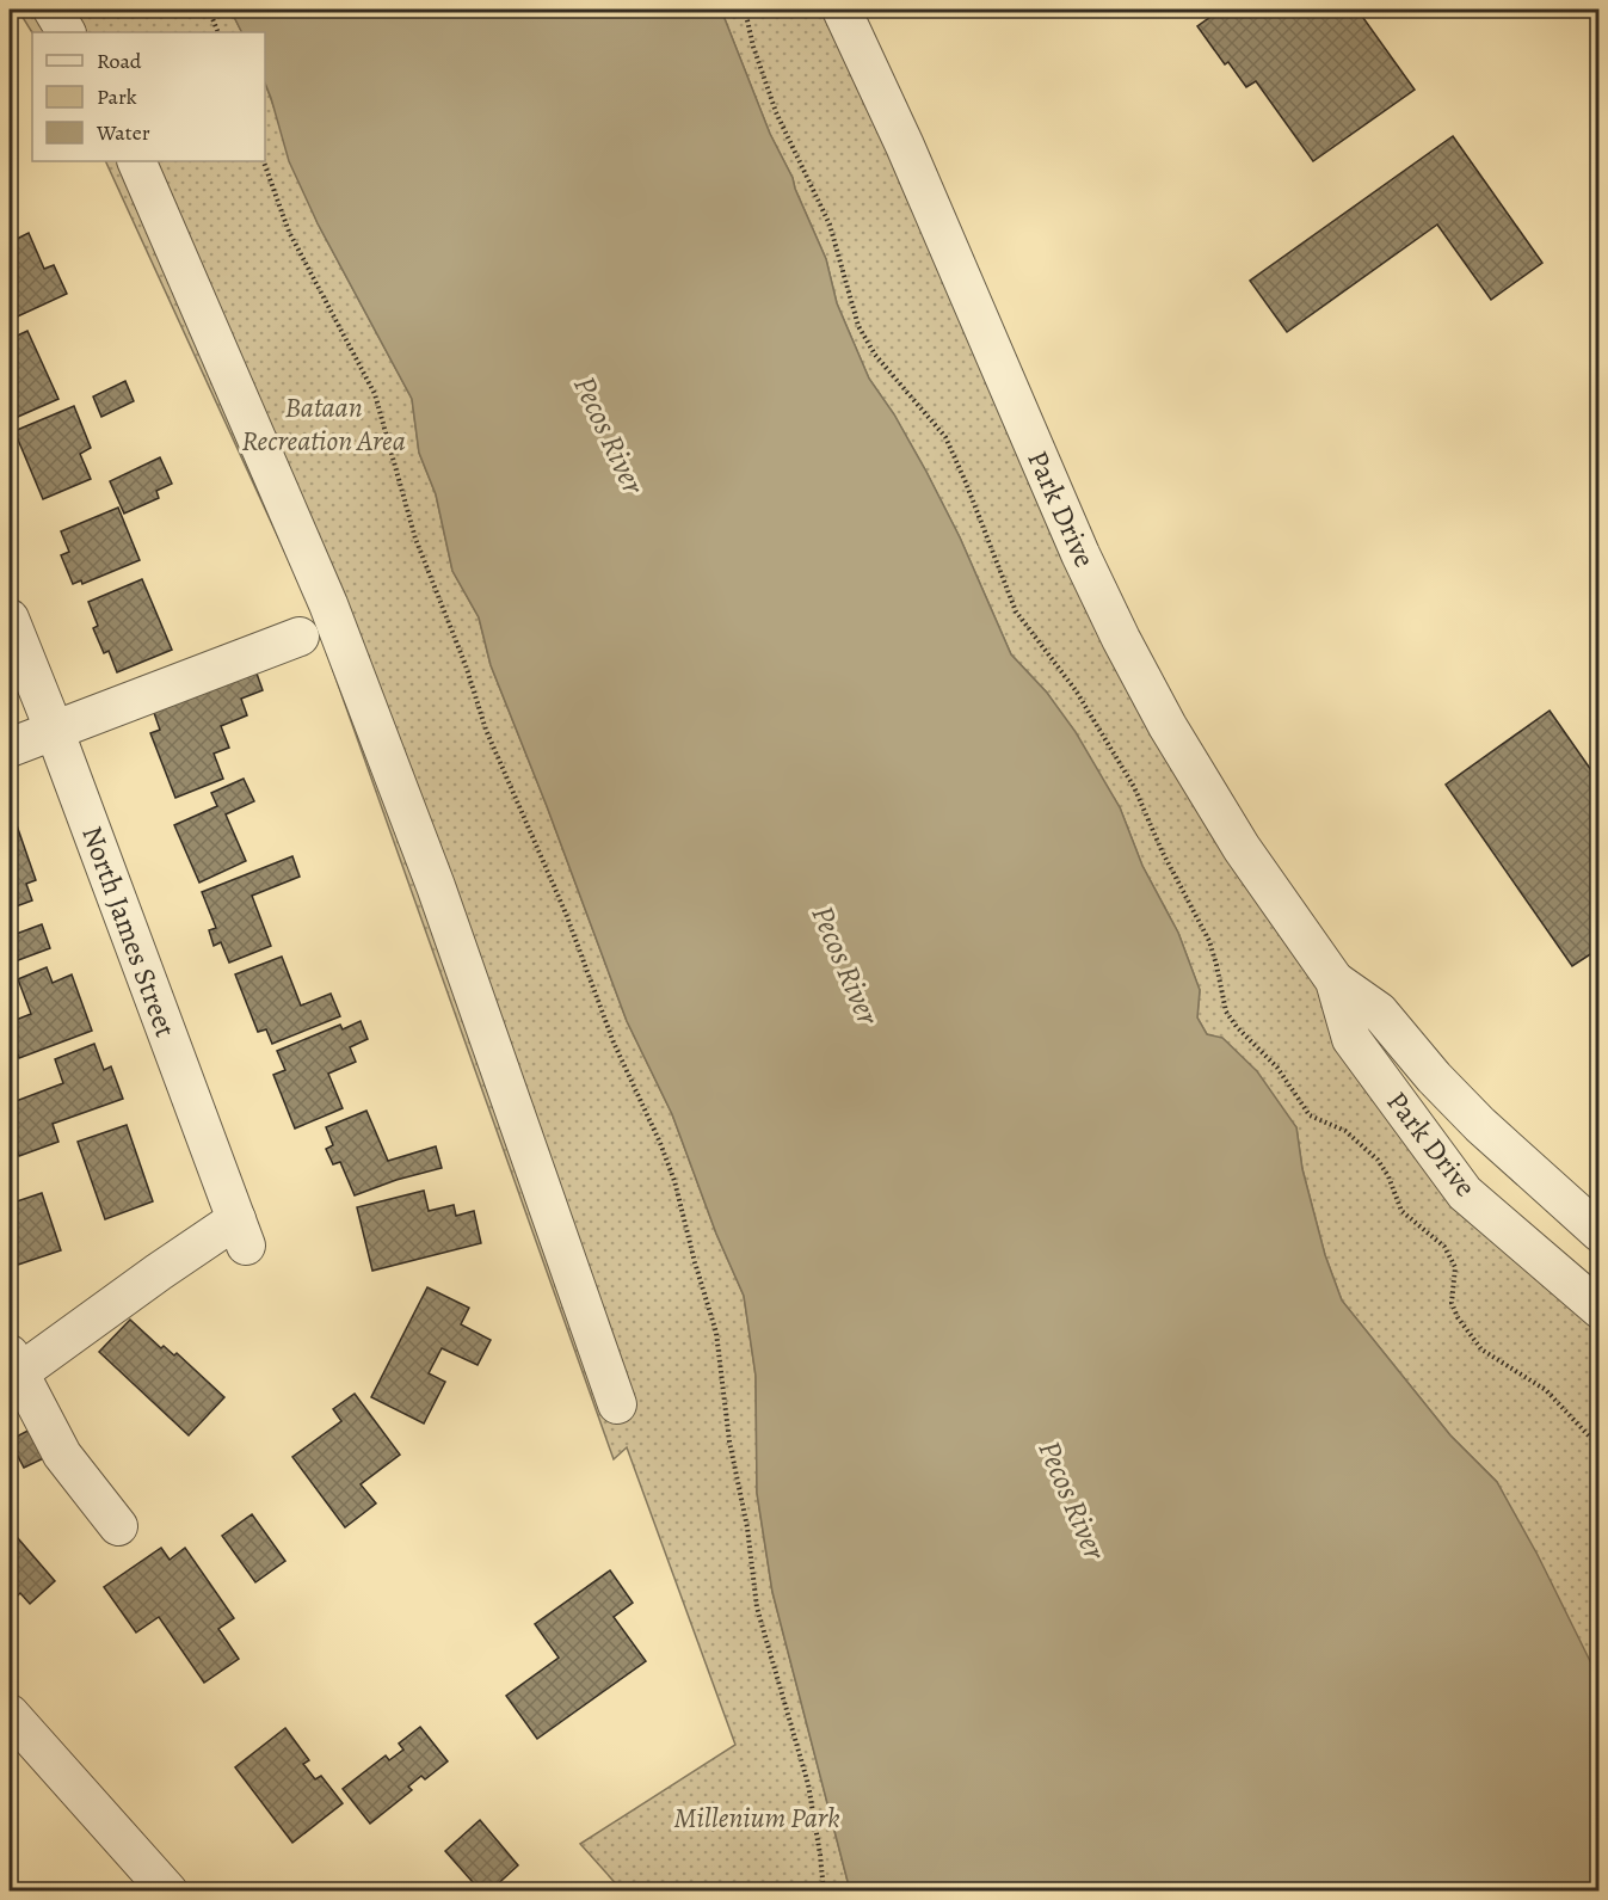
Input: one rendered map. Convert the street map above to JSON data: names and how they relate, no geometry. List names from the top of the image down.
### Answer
{
  "streets": {
    "street": ["Park Drive", "North James Street"]
  },
  "water": ["Pecos River"],
  "parks": ["Bataan Recreation Area", "Millenium Park"],
  "legend": ["Road", "Park", "Water"]
}
